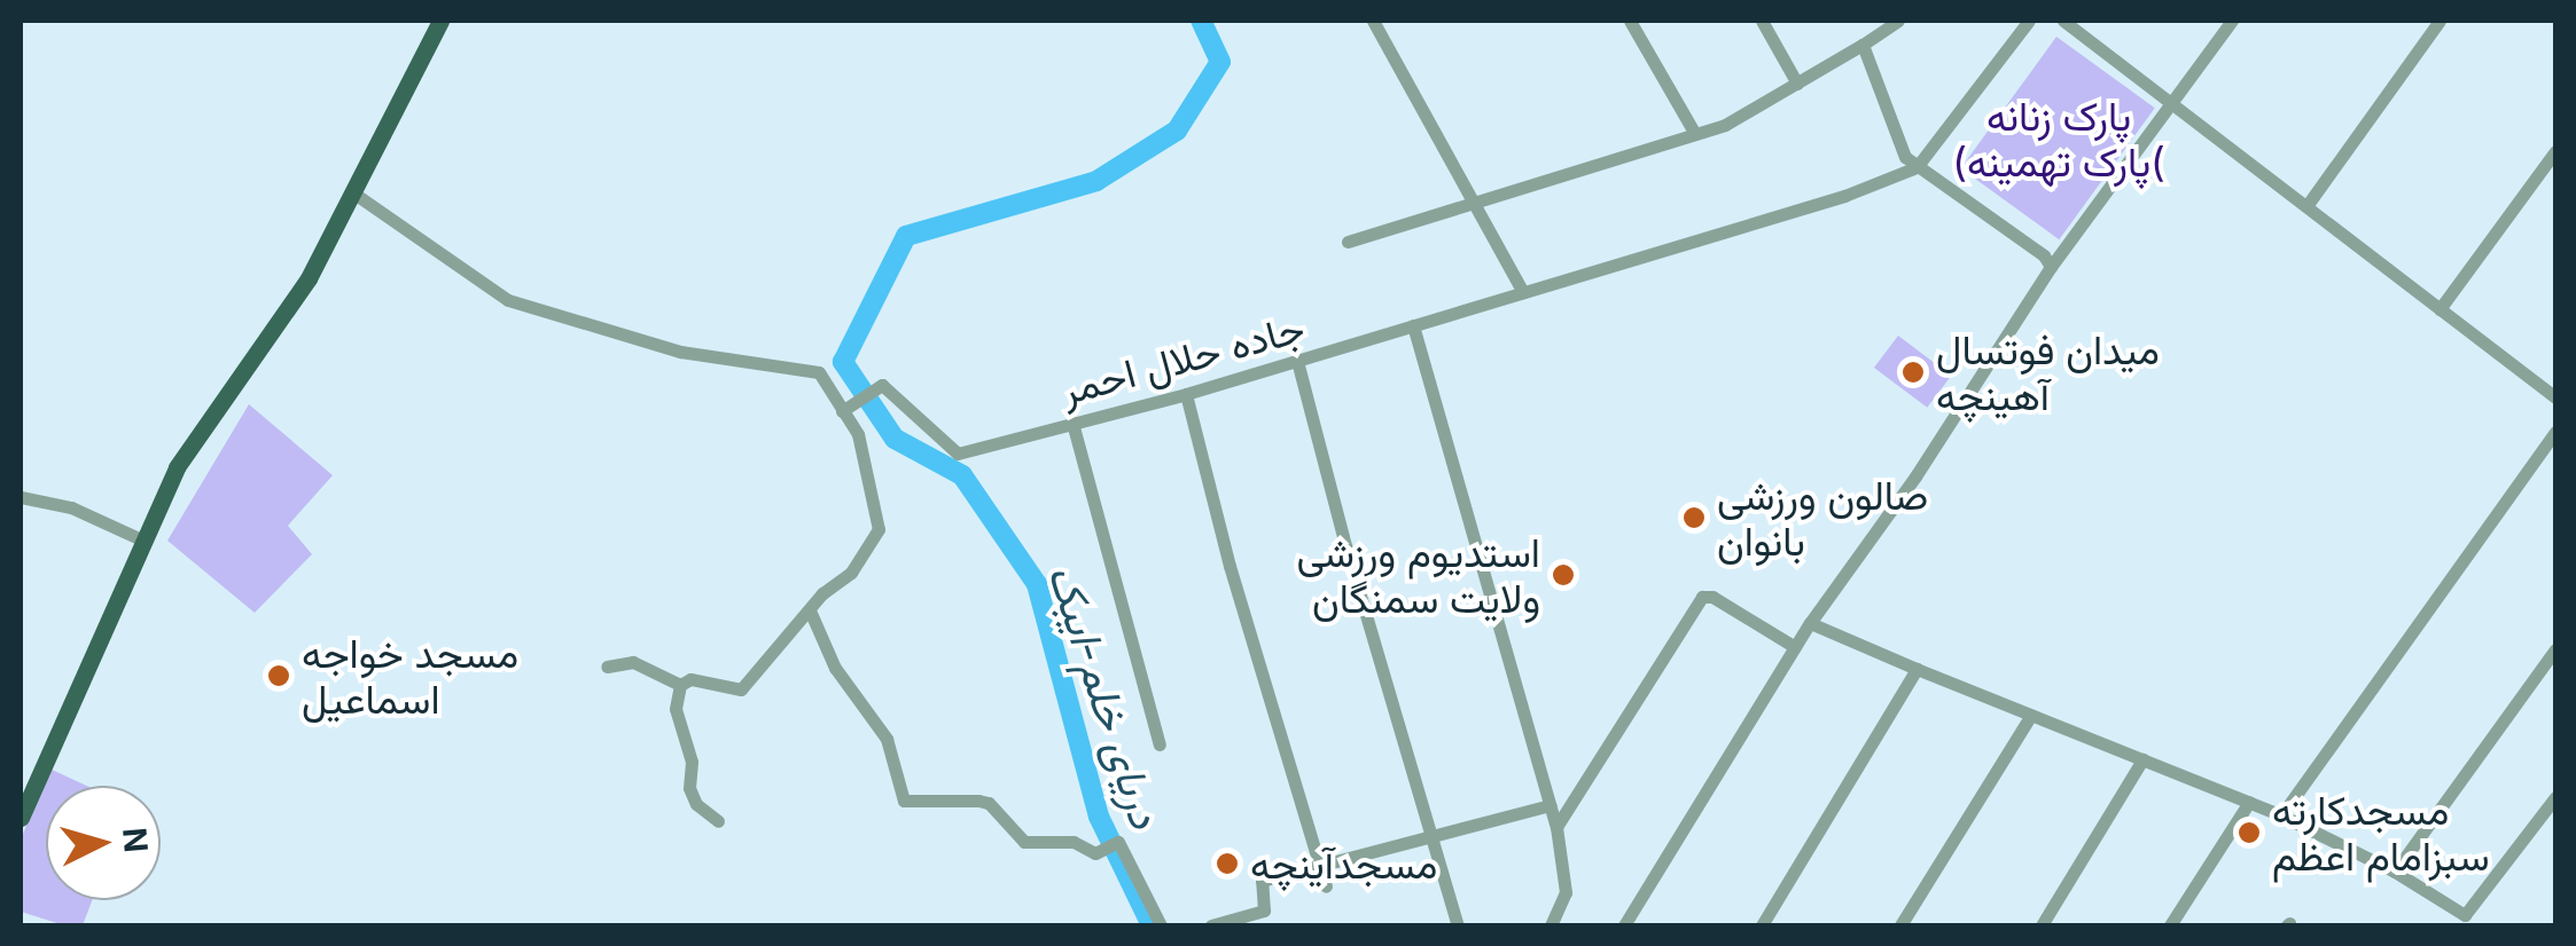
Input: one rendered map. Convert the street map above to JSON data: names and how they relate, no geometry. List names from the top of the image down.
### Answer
{
  "streets": {
    "street": ["جاده حلال احمر"]
  },
  "water": ["دریای خلم-ایبک"],
  "parks": ["پارک زنانه (پارک تهمینه("],
  "places": [
    "میدان فوتسال آهینچه",
    "صالون ورزشی بانوان",
    "استدیوم ورزشی ولایت سمنگان",
    "مسجد خواجه اسماعیل",
    "مسجدکارته سبزامام اعظم",
    "مسجدآینچه"
  ],
  "north": "right"
}
